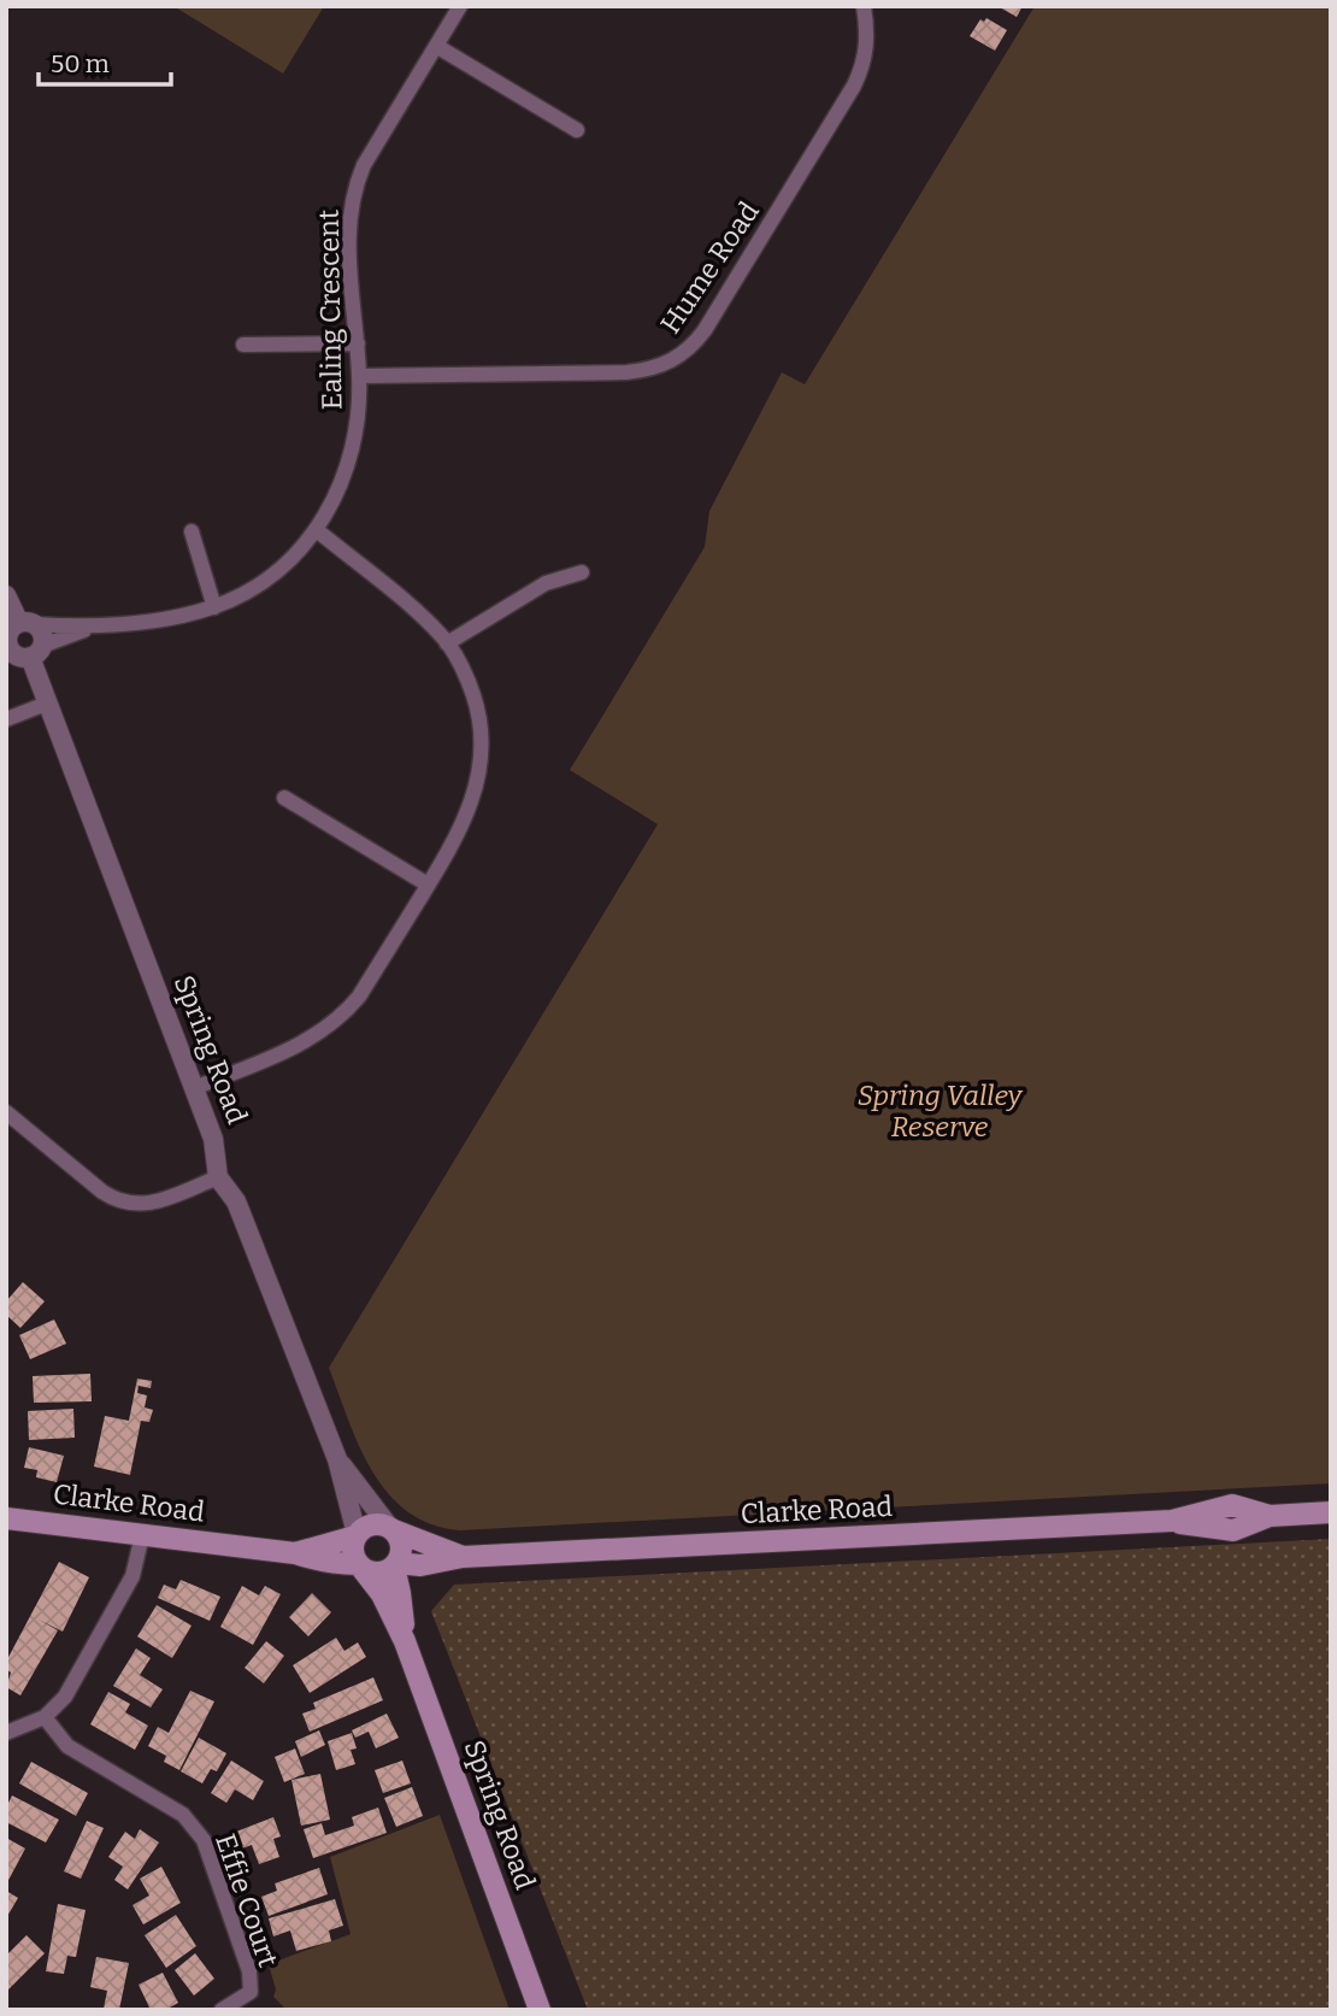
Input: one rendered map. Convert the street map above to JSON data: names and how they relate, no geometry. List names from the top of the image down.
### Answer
{
  "streets": {
    "main road": ["Spring Road", "Clarke Road"],
    "street": ["Hume Road", "Ealing Crescent", "Effie Court"]
  },
  "crossings": [
    ["Hume Road", "Ealing Crescent"],
    ["Ealing Crescent", "Spring Road"],
    ["Spring Road", "Clarke Road"]
  ],
  "parks": ["Spring Valley Reserve"],
  "scale_bar": "50 m"
}
